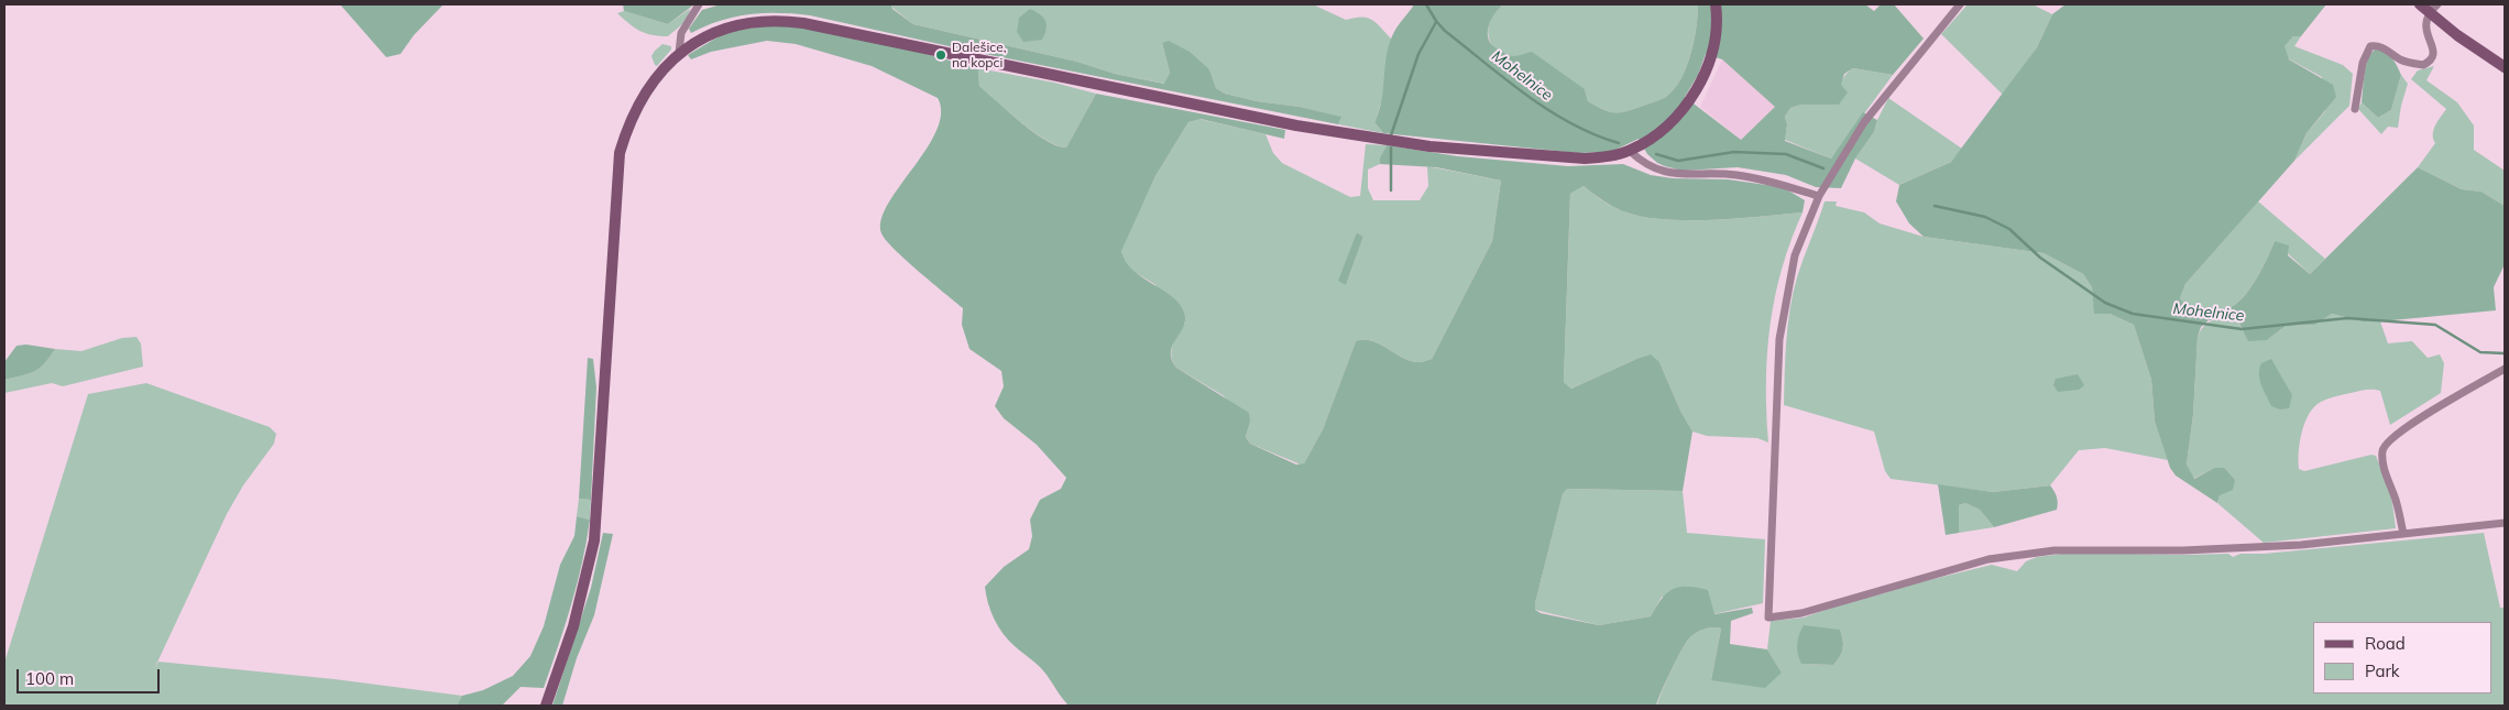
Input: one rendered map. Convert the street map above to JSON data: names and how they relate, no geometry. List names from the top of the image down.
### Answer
{
  "water": ["Mohelnice"],
  "places": ["Dalešice, na kopci"],
  "legend": ["Road", "Park"],
  "scale_bar": "100 m"
}
